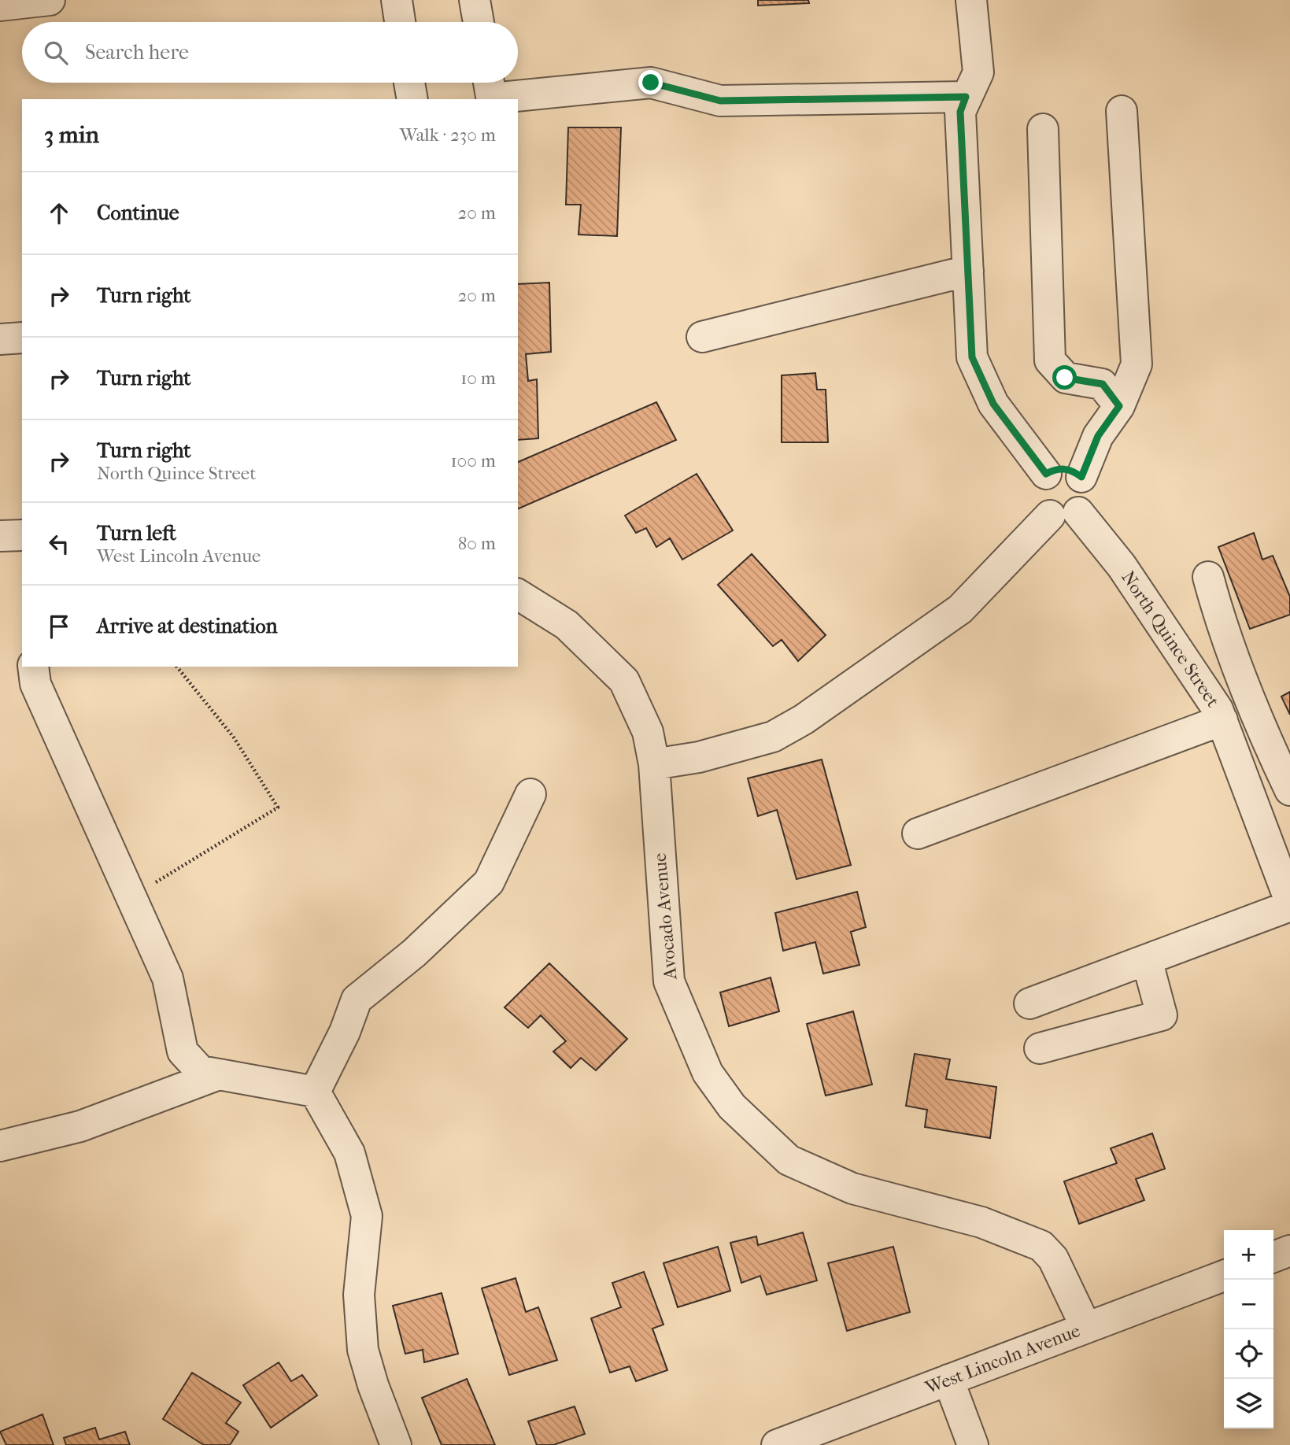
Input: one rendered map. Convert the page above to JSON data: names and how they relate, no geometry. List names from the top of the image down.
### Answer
{
  "streets": {
    "street": ["North Quince Street", "Avocado Avenue", "West Lincoln Avenue"]
  },
  "crossings": [
    ["Avocado Avenue", "West Lincoln Avenue"]
  ],
  "page": {
    "search": "Search here",
    "heading": ["3 min", "Walk · 230 m"],
    "list": [
      ["Continue", "20 m"],
      ["Turn right", "20 m"],
      ["Turn right", "10 m"],
      ["Turn right", "North Quince Street", "100 m"],
      ["Turn left", "West Lincoln Avenue", "80 m"],
      "Arrive at destination"
    ],
    "map_buttons": ["+", "−"]
  }
}
